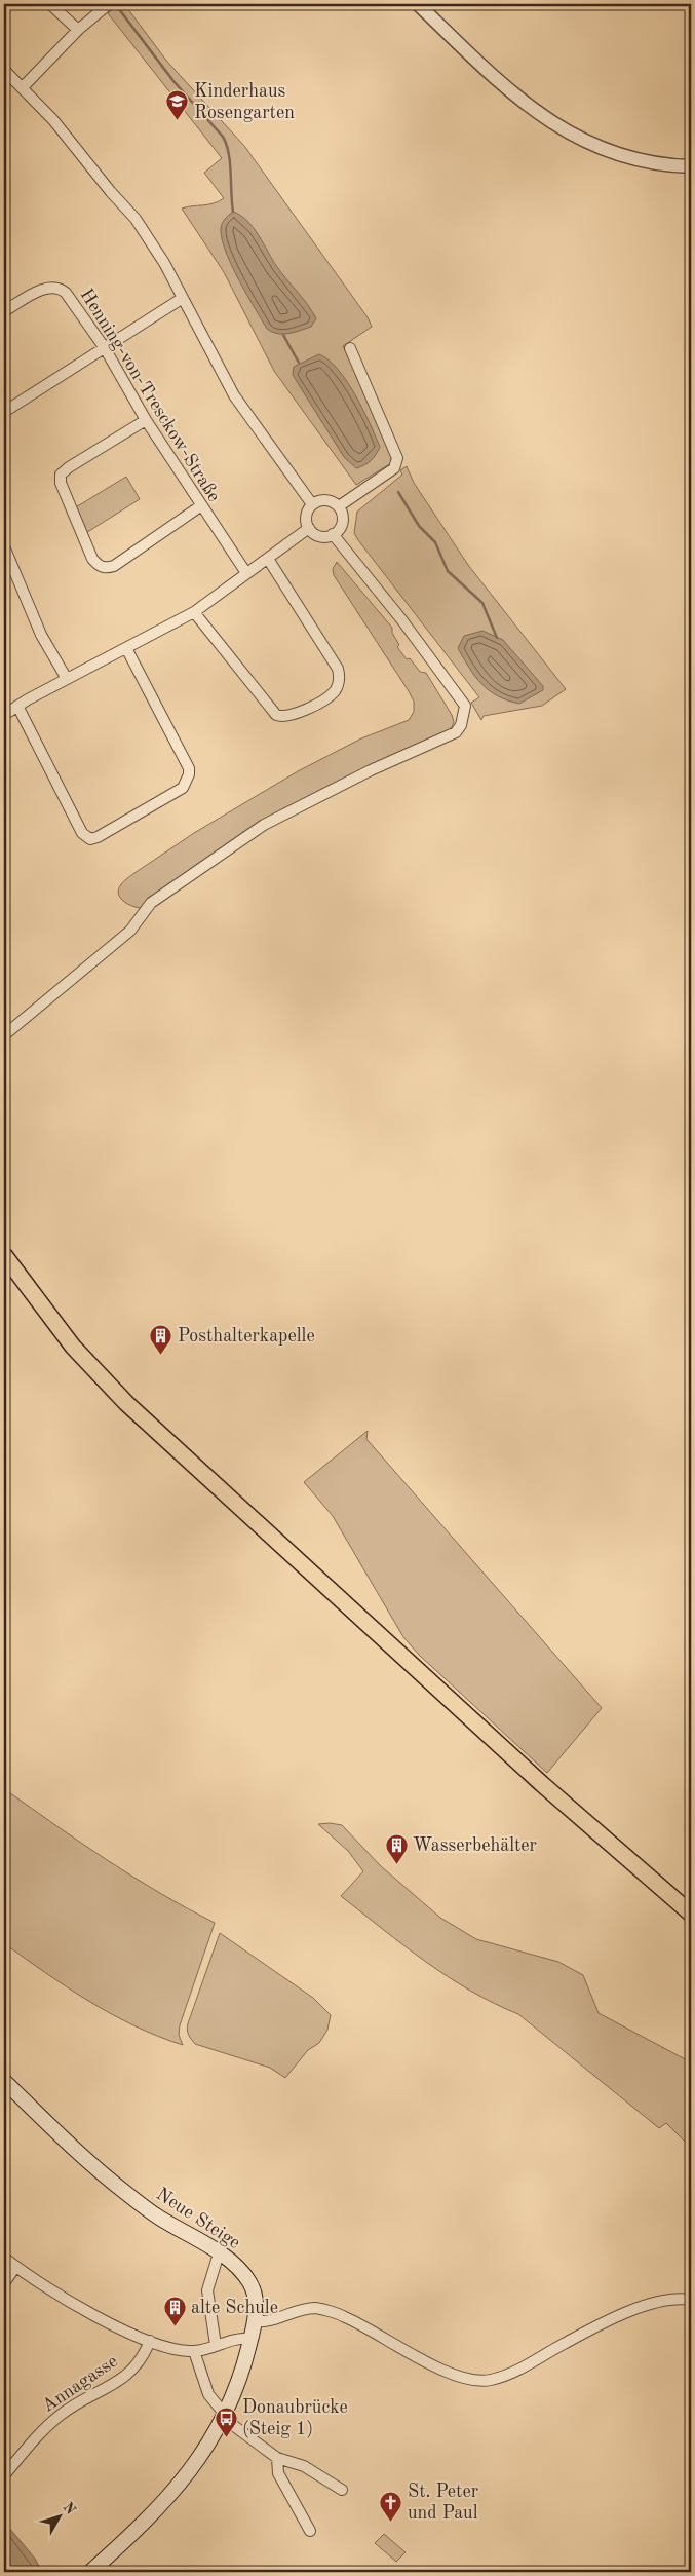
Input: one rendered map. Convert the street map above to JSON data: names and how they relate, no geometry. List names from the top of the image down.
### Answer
{
  "streets": {
    "main road": ["Neue Steige"],
    "street": ["Henning-von-Tresckow-Straße", "Annagasse"]
  },
  "places": {
    "school or university": ["Kinderhaus Rosengarten"],
    "building": ["Posthalterkapelle", "Wasserbehälter", "alte Schule"],
    "bus stop": ["Donaubrücke (Steig 1)"],
    "church": ["St. Peter und Paul"]
  },
  "north": "top right"
}
